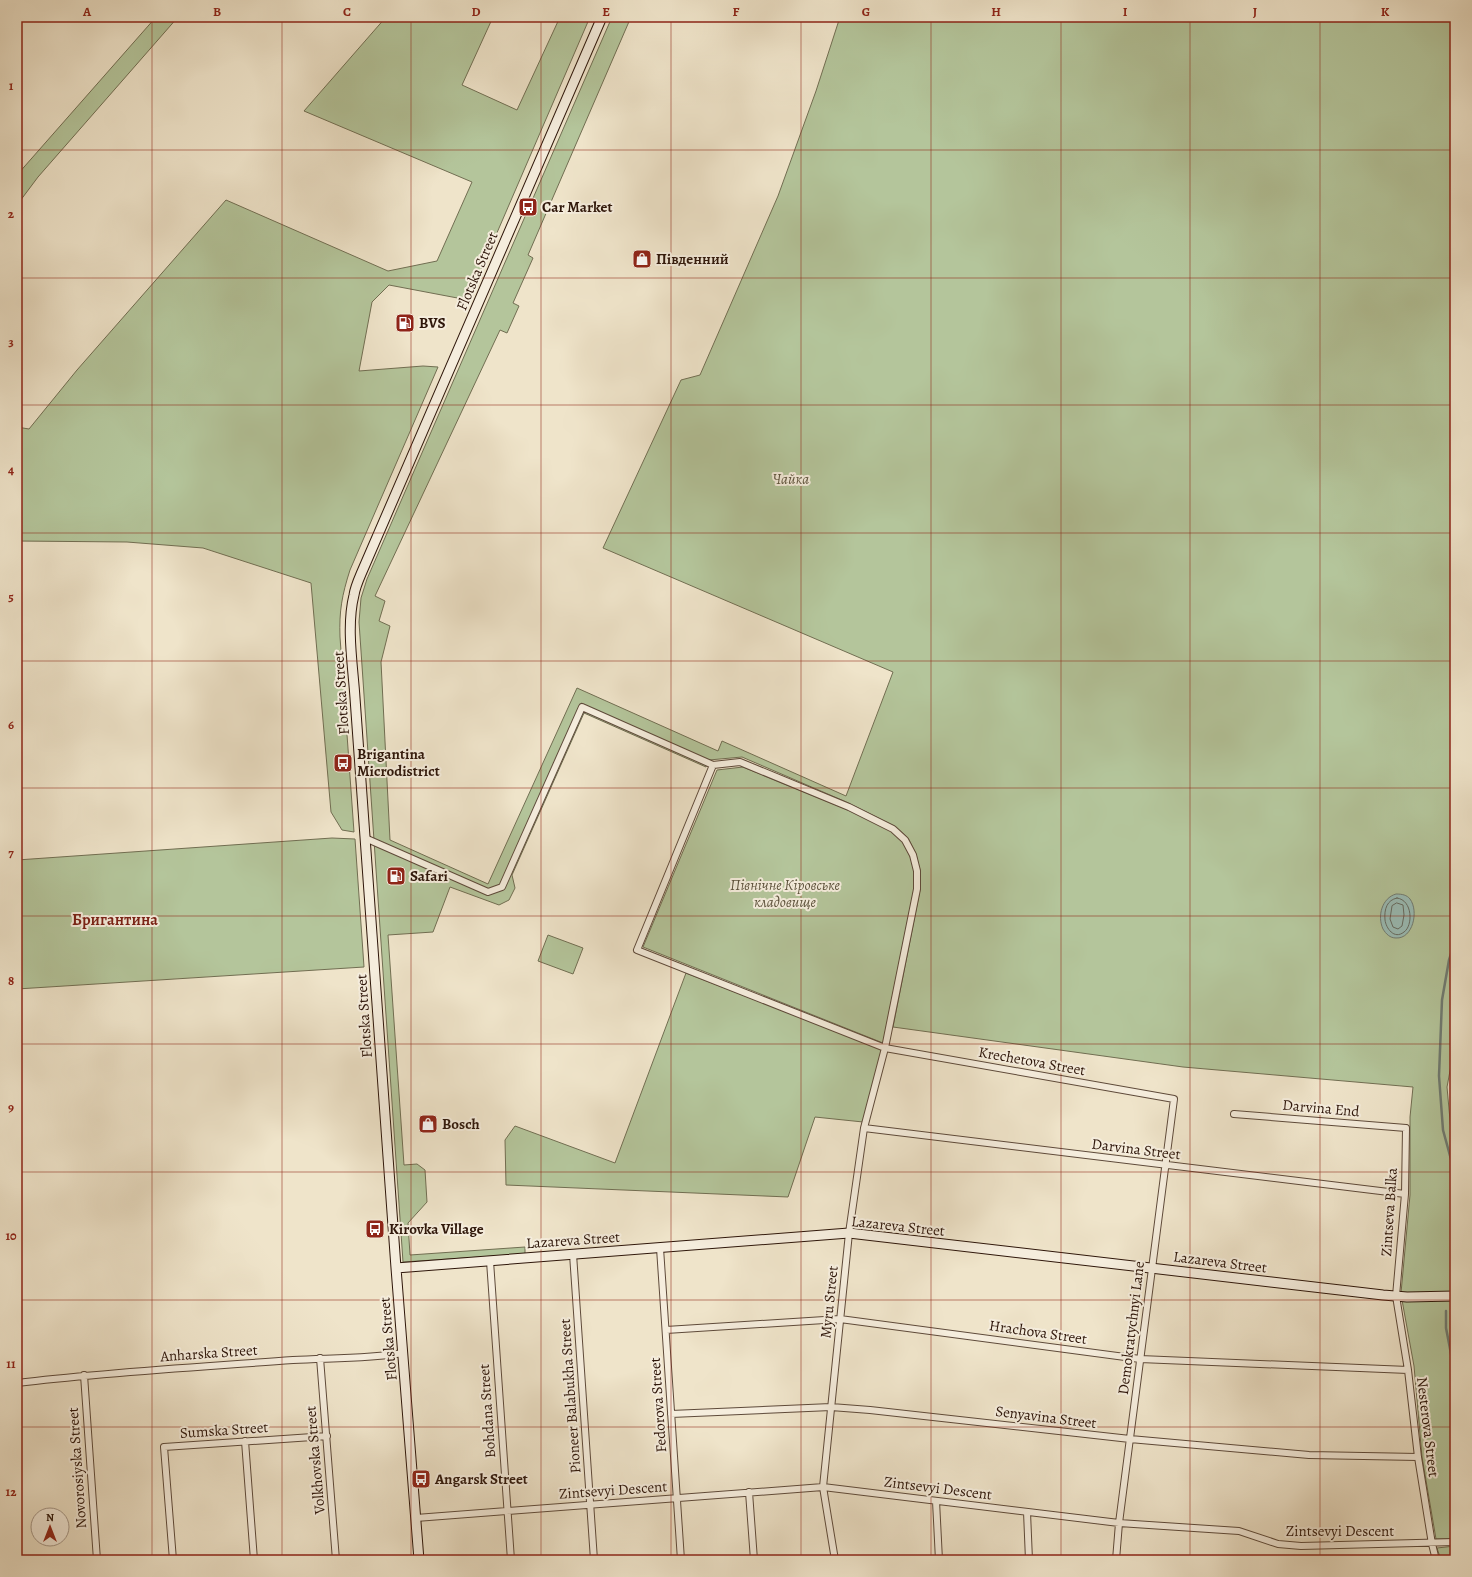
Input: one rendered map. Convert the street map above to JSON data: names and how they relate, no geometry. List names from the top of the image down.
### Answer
{
  "streets": {
    "street": [
      "Flotska Street",
      "Krechetova Street",
      "Darvina End",
      "Darvina Street",
      "Zintseva Balka",
      "Lazareva Street",
      "Myru Street",
      "Demokratychnyi Lane",
      "Hrachova Street",
      "Anharska Street",
      "Pioneer Balabukha Street",
      "Fedorova Street",
      "Bohdana Street",
      "Senyavina Street",
      "Nesterova Street",
      "Sumska Street",
      "Volkhovska Street",
      "Novorosiyska Street",
      "Zintsevyi Descent"
    ]
  },
  "crossings": [
    ["Flotska Street", "Lazareva Street"],
    ["Flotska Street", "Anharska Street"],
    ["Flotska Street", "Zintsevyi Descent"],
    ["Krechetova Street", "Myru Street"],
    ["Krechetova Street", "Demokratychnyi Lane"],
    ["Darvina End", "Zintseva Balka"],
    ["Darvina Street", "Zintseva Balka"],
    ["Darvina Street", "Myru Street"],
    ["Darvina Street", "Demokratychnyi Lane"],
    ["Zintseva Balka", "Lazareva Street"],
    ["Zintseva Balka", "Nesterova Street"],
    ["Lazareva Street", "Myru Street"],
    ["Lazareva Street", "Demokratychnyi Lane"],
    ["Lazareva Street", "Pioneer Balabukha Street"],
    ["Lazareva Street", "Fedorova Street"],
    ["Lazareva Street", "Bohdana Street"],
    ["Lazareva Street", "Nesterova Street"],
    ["Myru Street", "Hrachova Street"],
    ["Myru Street", "Senyavina Street"],
    ["Myru Street", "Zintsevyi Descent"],
    ["Demokratychnyi Lane", "Hrachova Street"],
    ["Demokratychnyi Lane", "Senyavina Street"],
    ["Demokratychnyi Lane", "Zintsevyi Descent"],
    ["Hrachova Street", "Fedorova Street"],
    ["Hrachova Street", "Nesterova Street"],
    ["Anharska Street", "Volkhovska Street"],
    ["Anharska Street", "Novorosiyska Street"],
    ["Pioneer Balabukha Street", "Zintsevyi Descent"],
    ["Fedorova Street", "Senyavina Street"],
    ["Fedorova Street", "Zintsevyi Descent"],
    ["Bohdana Street", "Zintsevyi Descent"],
    ["Senyavina Street", "Nesterova Street"],
    ["Nesterova Street", "Zintsevyi Descent"],
    ["Sumska Street", "Volkhovska Street"]
  ],
  "districts": ["Бригантина"],
  "parks": ["Чайка", "Північне Кіровське кладовище"],
  "places": {
    "bus stop": [
      "Car Market",
      "Brigantina Microdistrict",
      "Kirovka Village",
      "Angarsk Street"
    ],
    "shop": ["Південний", "Bosch"],
    "fuel station": ["BVS", "Safari"]
  },
  "north": "top",
  "grid": {
    "columns": [
      "A",
      "B",
      "C",
      "D",
      "E",
      "F",
      "G",
      "H",
      "I",
      "J",
      "K"
    ],
    "rows": [
      "1",
      "2",
      "3",
      "4",
      "5",
      "6",
      "7",
      "8",
      "9",
      "10",
      "11",
      "12"
    ]
  }
}
